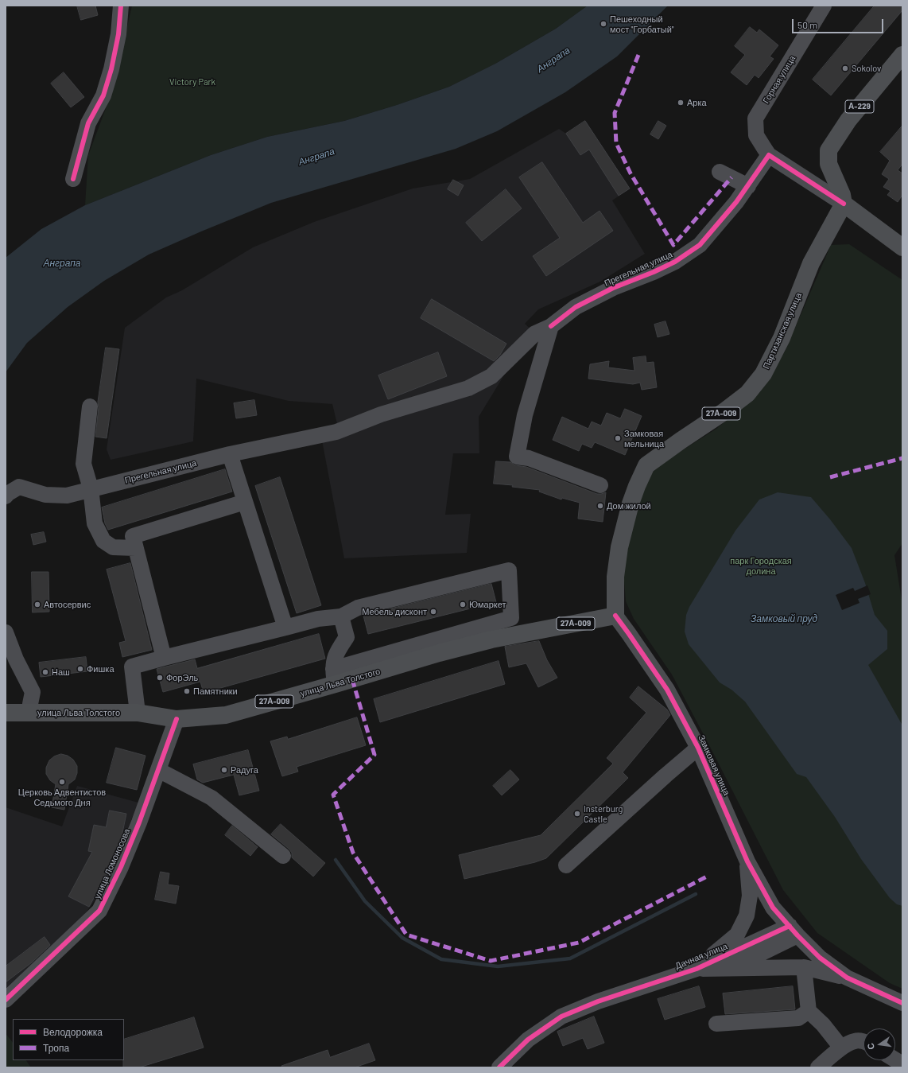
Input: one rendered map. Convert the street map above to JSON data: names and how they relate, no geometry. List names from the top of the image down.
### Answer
{
  "streets": {
    "main road": [
      "А-229",
      "Партизанская улица",
      "27А-009",
      "улица Льва Толстого"
    ],
    "street": [
      "Горная улица",
      "Прегельная улица",
      "Замковая улица",
      "улица Ломоносова",
      "Дачная улица"
    ]
  },
  "crossings": [
    ["Горная улица", "Прегельная улица"],
    ["А-229", "Партизанская улица"],
    ["Партизанская улица", "улица Льва Толстого"],
    ["Партизанская улица", "Замковая улица"],
    ["улица Льва Толстого", "Замковая улица"],
    ["улица Льва Толстого", "улица Ломоносова"],
    ["Замковая улица", "Дачная улица"]
  ],
  "water": ["Анграпа", "Замковый пруд"],
  "parks": ["Victory Park", "парк Городская долина"],
  "places": [
    "Пешеходный мост \"Горбатый\"",
    "Sokolov",
    "Арка",
    "Замковая мельница",
    "Дом жилой",
    "Автосервис",
    "Юмаркет",
    "Мебель дисконт",
    "Фишка",
    "Наш",
    "ФорЭль",
    "Памятники",
    "Радуга",
    "Церковь Адвентистов Седьмого Дня",
    "Insterburg Castle"
  ],
  "legend": ["Велодорожка", "Тропа"],
  "scale_bar": "50 m",
  "north": "left"
}
